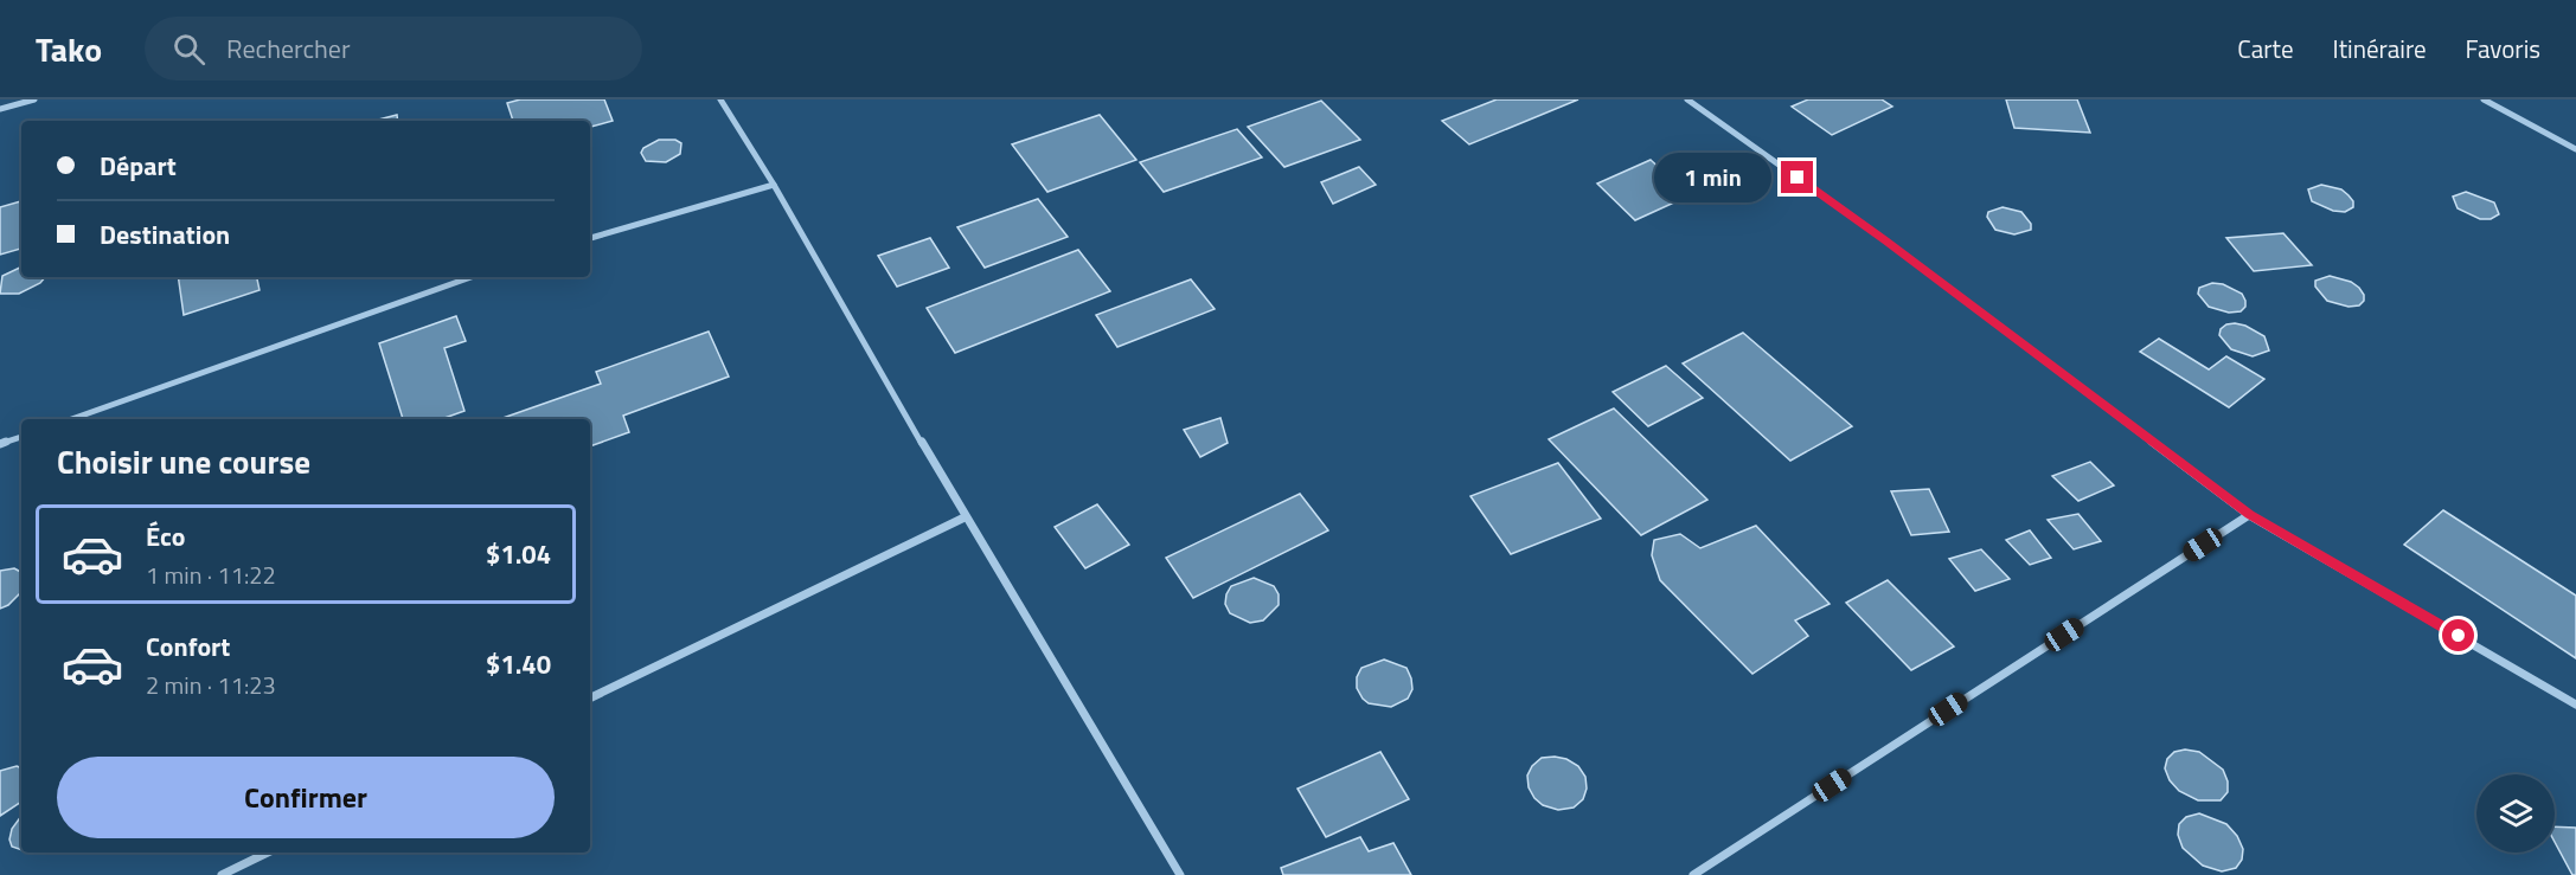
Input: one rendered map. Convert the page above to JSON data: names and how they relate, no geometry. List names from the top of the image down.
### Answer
{
  "page": {
    "header": "Tako",
    "search": "Rechercher",
    "nav": ["Carte", "Itinéraire", "Favoris"],
    "banner": ["Départ", "Destination"],
    "bubble": "1 min",
    "heading": "Choisir une course",
    "list": [
      {
        "name": "Éco",
        "note": "1 min · 11:22",
        "value": "$1.04"
      },
      {
        "name": "Confort",
        "note": "2 min · 11:23",
        "value": "$1.40"
      }
    ],
    "buttons": "Confirmer"
  }
}
